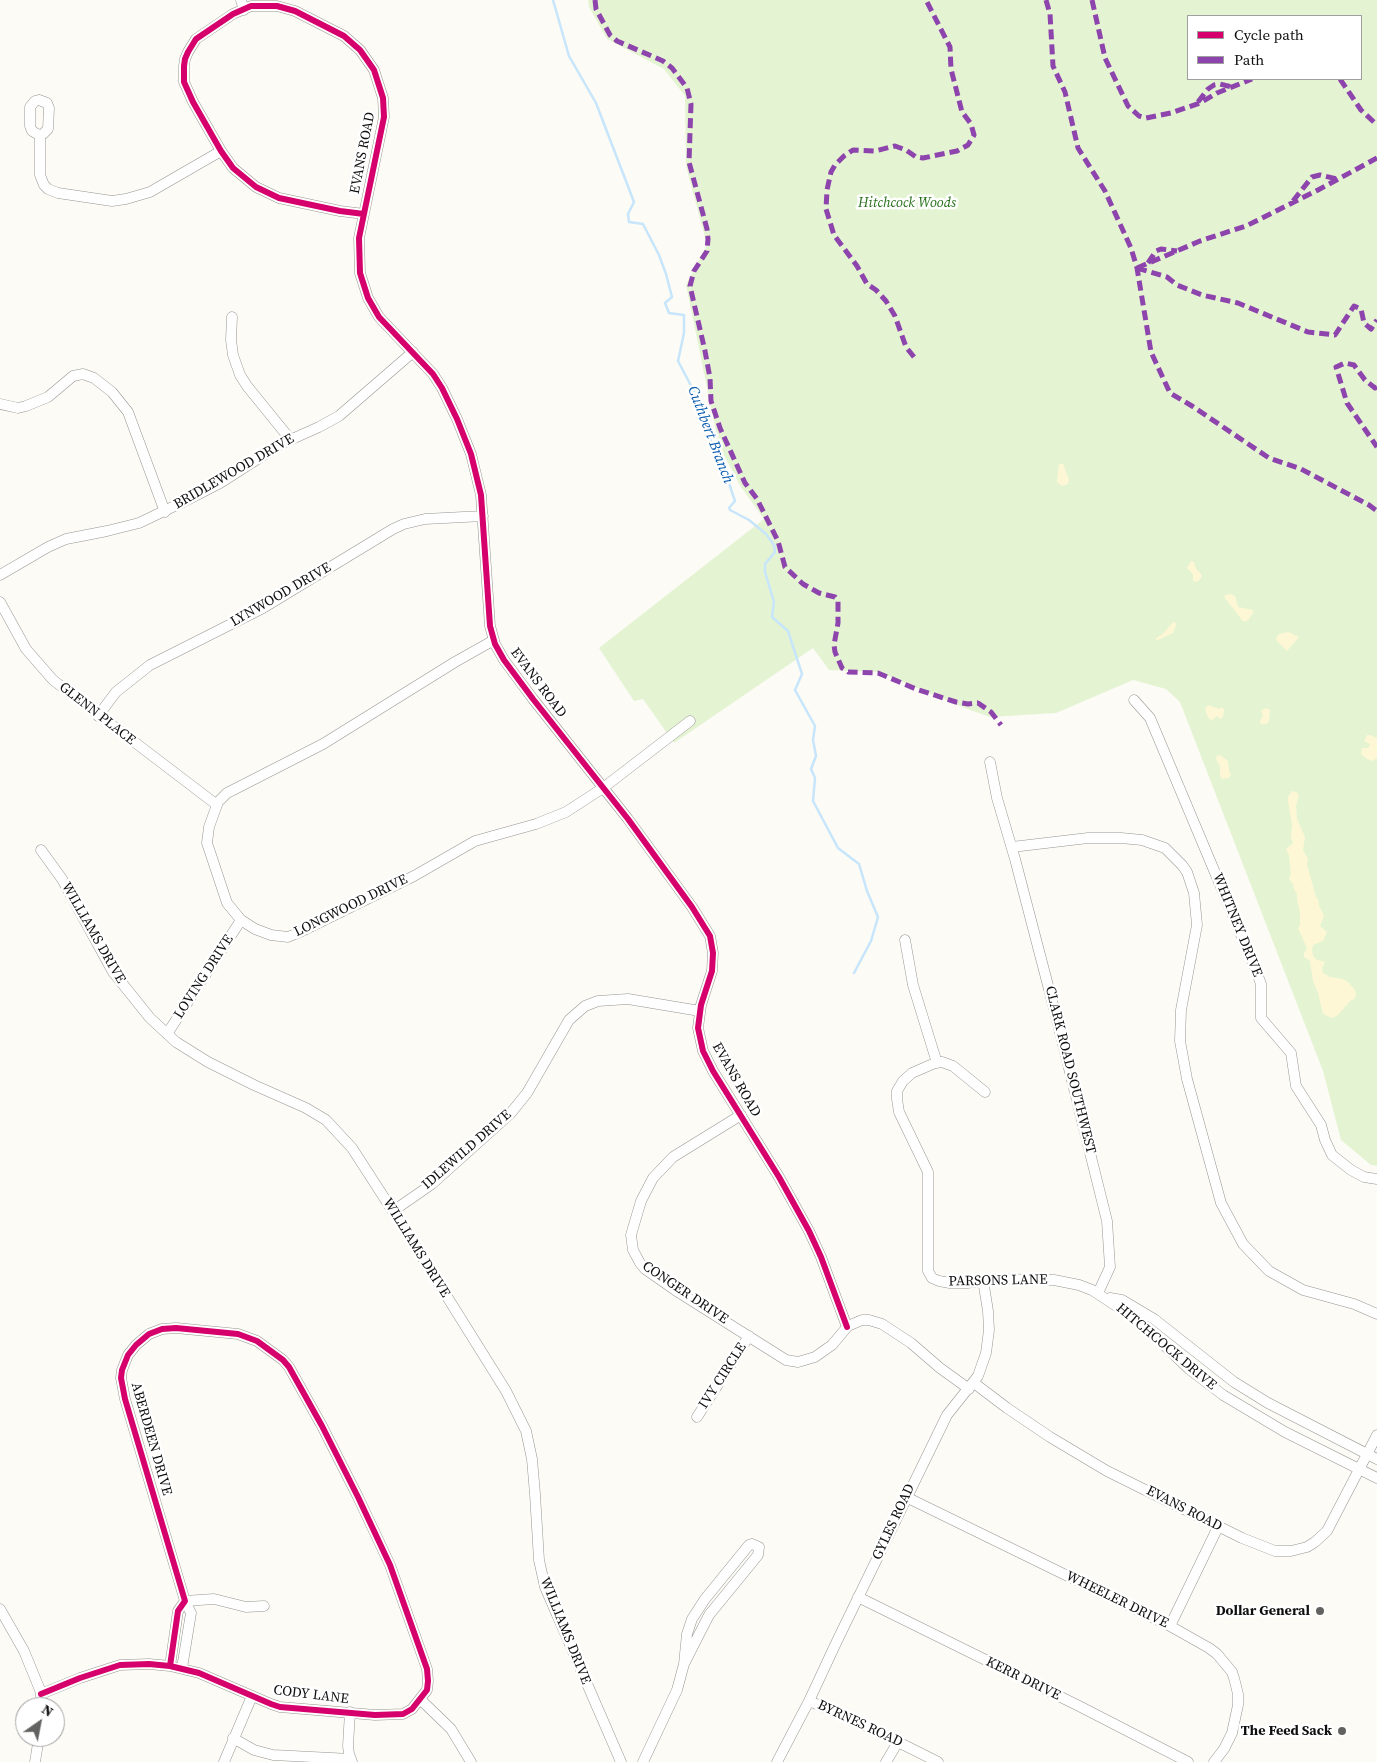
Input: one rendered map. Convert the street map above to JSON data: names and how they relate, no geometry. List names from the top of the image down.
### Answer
{
  "streets": {
    "street": [
      "EVANS ROAD",
      "BRIDLEWOOD DRIVE",
      "LYNWOOD DRIVE",
      "GLENN PLACE",
      "LONGWOOD DRIVE",
      "WHITNEY DRIVE",
      "WILLIAMS DRIVE",
      "LOVING DRIVE",
      "CLARK ROAD SOUTHWEST",
      "IDLEWILD DRIVE",
      "PARSONS LANE",
      "CONGER DRIVE",
      "HITCHCOCK DRIVE",
      "IVY CIRCLE",
      "ABERDEEN DRIVE",
      "GYLES ROAD",
      "WHEELER DRIVE",
      "KERR DRIVE",
      "CODY LANE",
      "BYRNES ROAD"
    ]
  },
  "crossings": [
    ["EVANS ROAD", "BRIDLEWOOD DRIVE"],
    ["EVANS ROAD", "LYNWOOD DRIVE"],
    ["EVANS ROAD", "LONGWOOD DRIVE"],
    ["EVANS ROAD", "IDLEWILD DRIVE"],
    ["EVANS ROAD", "CONGER DRIVE"],
    ["EVANS ROAD", "HITCHCOCK DRIVE"],
    ["EVANS ROAD", "GYLES ROAD"],
    ["LYNWOOD DRIVE", "GLENN PLACE"],
    ["GLENN PLACE", "LONGWOOD DRIVE"],
    ["LONGWOOD DRIVE", "LOVING DRIVE"],
    ["WILLIAMS DRIVE", "LOVING DRIVE"],
    ["WILLIAMS DRIVE", "IDLEWILD DRIVE"],
    ["CLARK ROAD SOUTHWEST", "PARSONS LANE"],
    ["CLARK ROAD SOUTHWEST", "HITCHCOCK DRIVE"],
    ["PARSONS LANE", "HITCHCOCK DRIVE"],
    ["PARSONS LANE", "GYLES ROAD"],
    ["CONGER DRIVE", "IVY CIRCLE"],
    ["ABERDEEN DRIVE", "CODY LANE"],
    ["GYLES ROAD", "WHEELER DRIVE"],
    ["GYLES ROAD", "KERR DRIVE"],
    ["GYLES ROAD", "BYRNES ROAD"]
  ],
  "water": ["Cuthbert Branch"],
  "parks": ["Hitchcock Woods"],
  "places": ["Dollar General", "The Feed Sack"],
  "legend": ["Cycle path", "Path"],
  "north": "top right"
}
